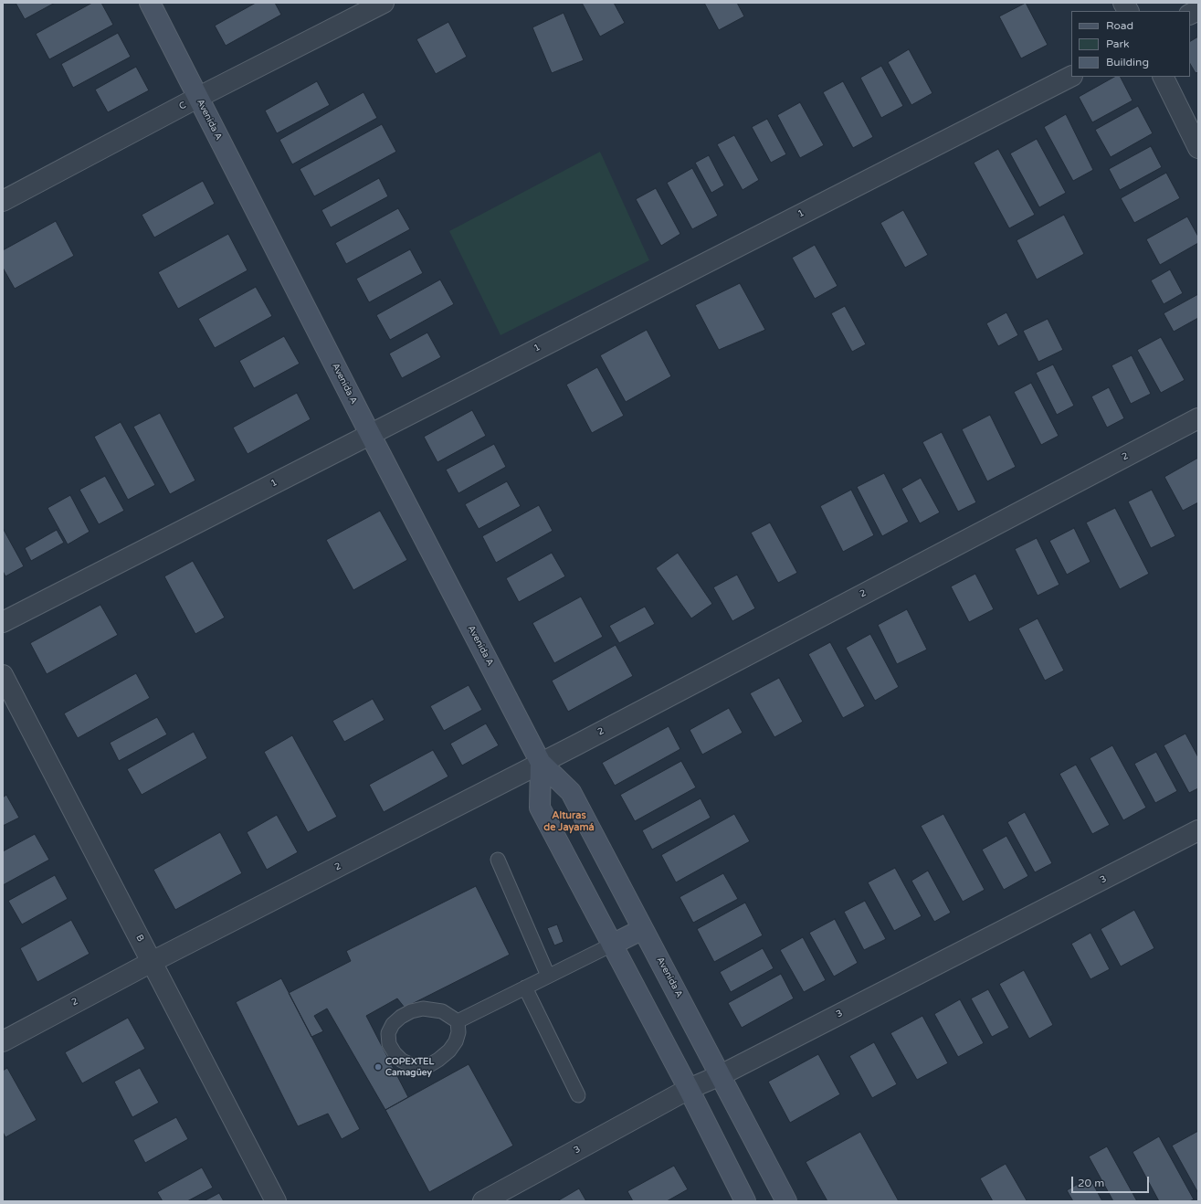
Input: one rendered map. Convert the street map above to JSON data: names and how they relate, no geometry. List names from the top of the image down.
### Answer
{
  "streets": {
    "main road": ["Avenida A"],
    "street": [
      "C",
      "1",
      "2",
      "3",
      "B"
    ]
  },
  "crossings": [
    ["C", "Avenida A"],
    ["Avenida A", "1"],
    ["Avenida A", "2"],
    ["Avenida A", "3"],
    ["2", "B"]
  ],
  "districts": ["Alturas de Jayamá"],
  "places": ["COPEXTEL Camagüey"],
  "legend": ["Road", "Park", "Building"],
  "scale_bar": "20 m"
}
